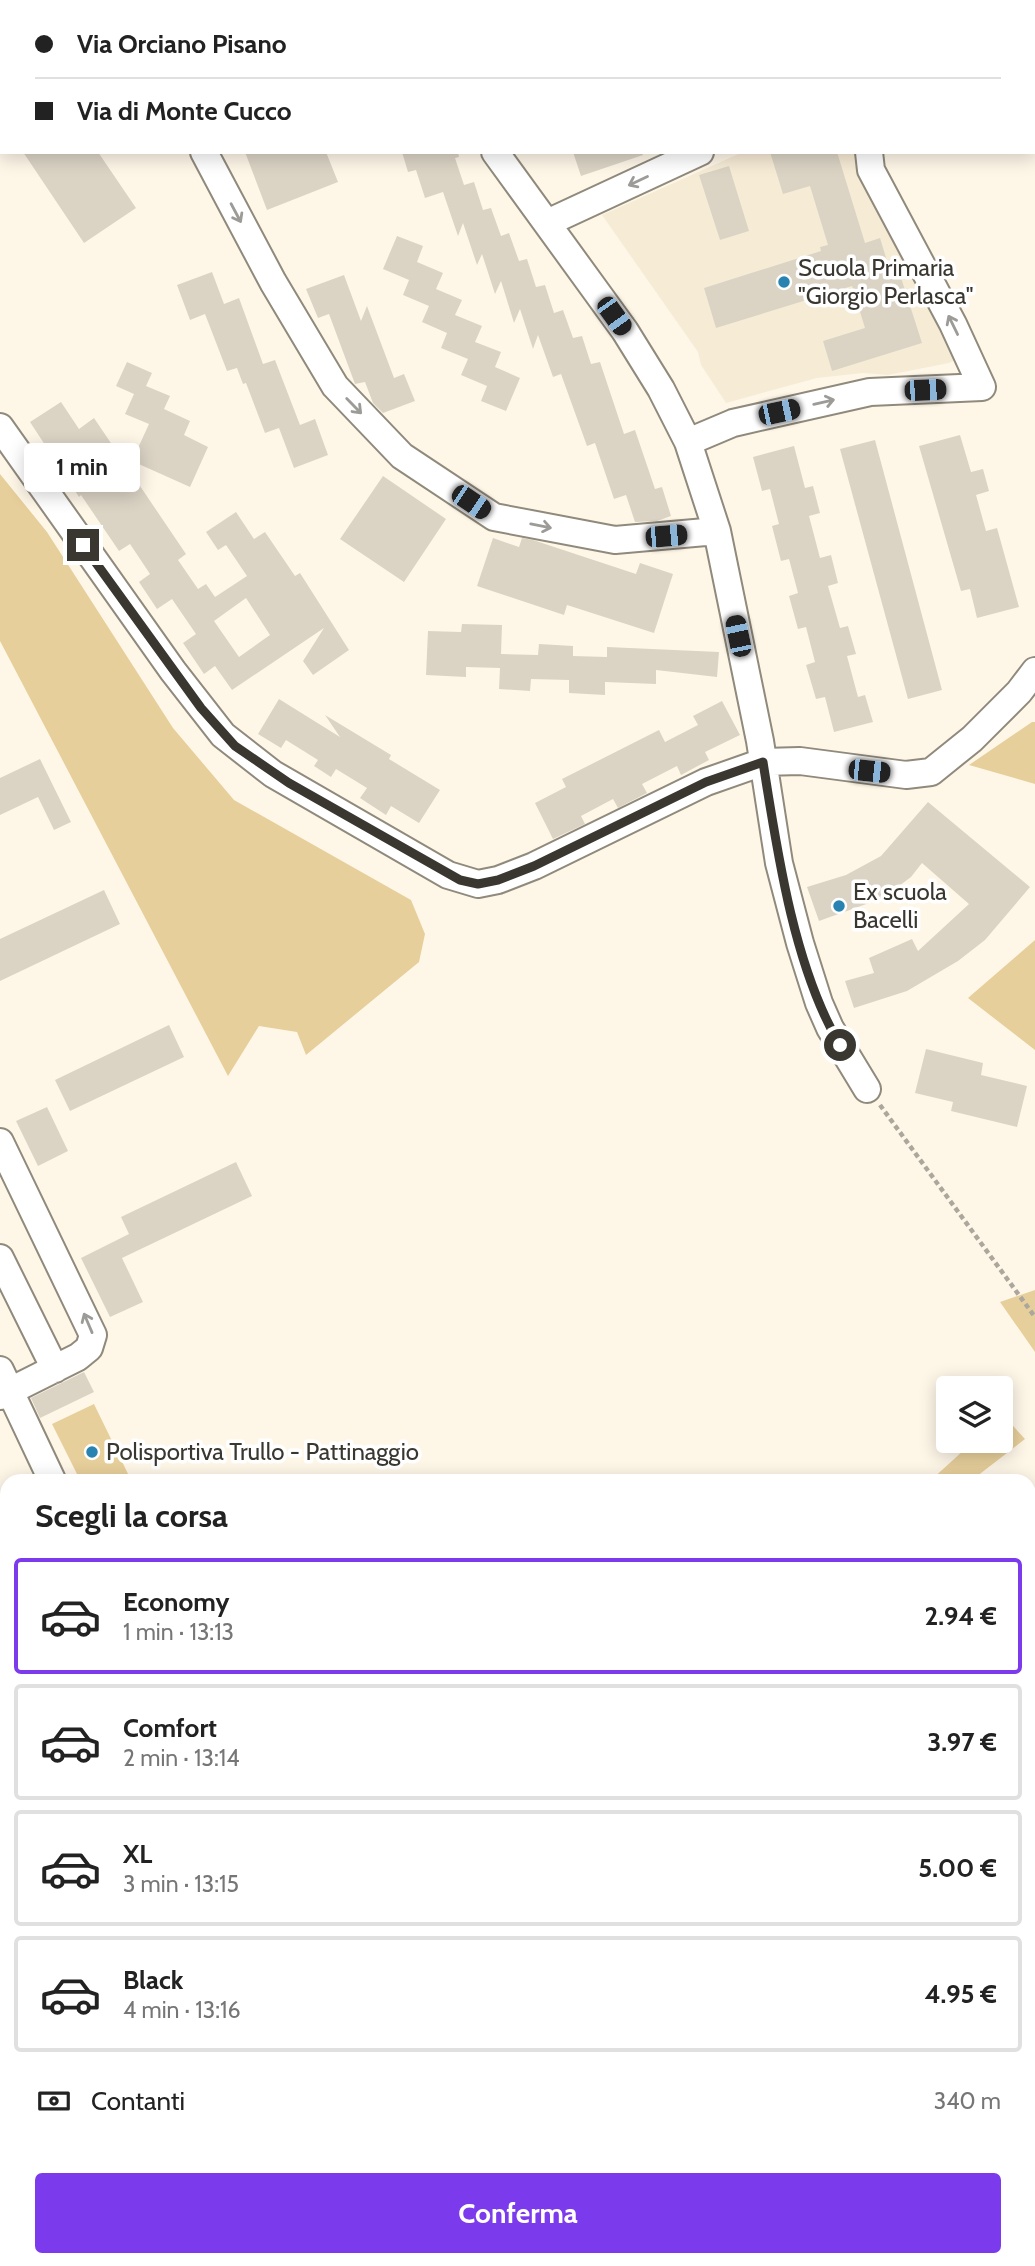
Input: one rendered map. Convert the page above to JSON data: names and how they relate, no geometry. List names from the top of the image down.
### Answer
{
  "places": ["Scuola Primaria \"Giorgio Perlasca\"", "Ex scuola Bacelli", "Polisportiva Trullo - Pattinaggio"],
  "page": {
    "banner": ["Via Orciano Pisano", "Via di Monte Cucco"],
    "bubble": "1 min",
    "heading": "Scegli la corsa",
    "list": [
      {
        "name": "Economy",
        "note": "1 min · 13:13",
        "value": "2.94 €"
      },
      {
        "name": "Comfort",
        "note": "2 min · 13:14",
        "value": "3.97 €"
      },
      {
        "name": "XL",
        "note": "3 min · 13:15",
        "value": "5.00 €"
      },
      {
        "name": "Black",
        "note": "4 min · 13:16",
        "value": "4.95 €"
      }
    ],
    "pay": ["Contanti", "340 m"],
    "buttons": "Conferma"
  }
}
